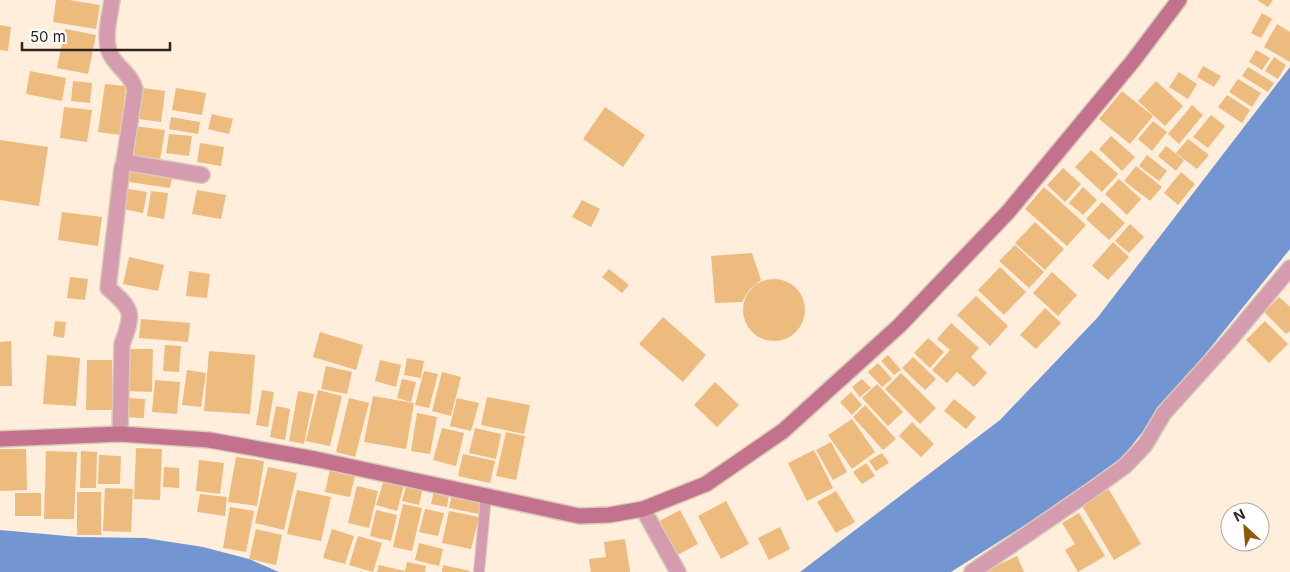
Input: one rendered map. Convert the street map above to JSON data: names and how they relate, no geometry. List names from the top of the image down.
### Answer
{
  "scale_bar": "50 m",
  "north": "top left"
}
